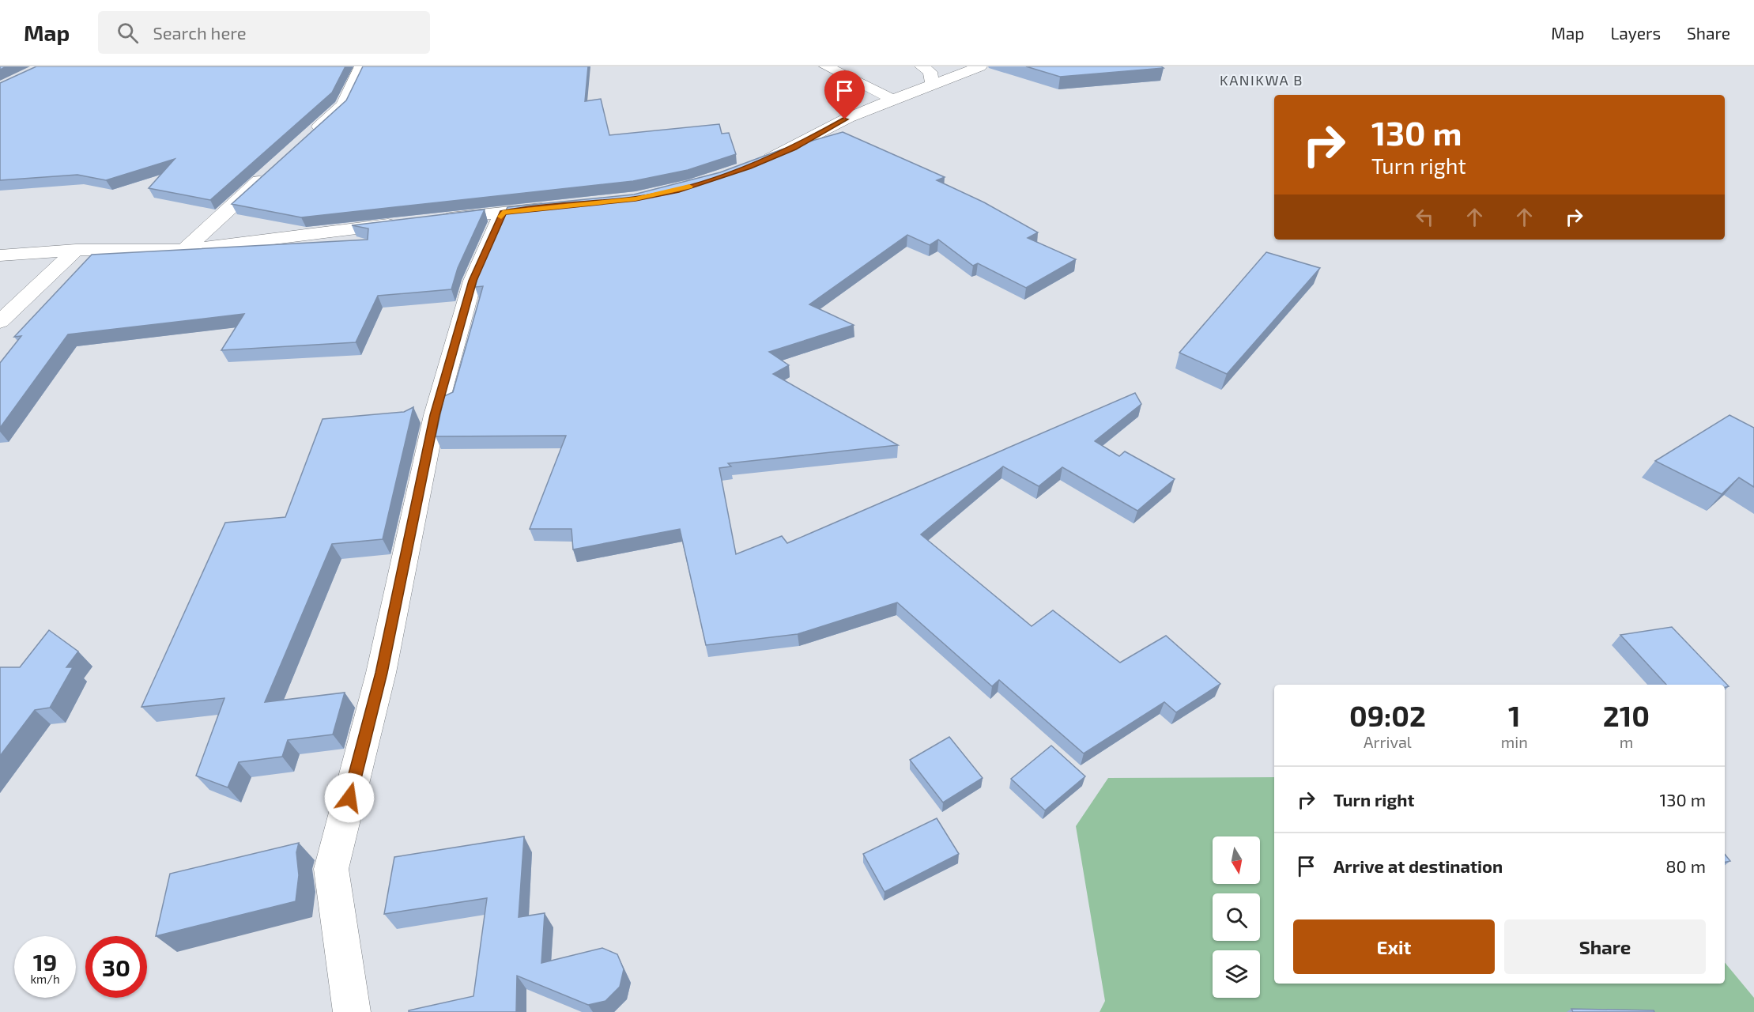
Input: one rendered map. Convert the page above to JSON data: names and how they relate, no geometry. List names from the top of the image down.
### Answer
{
  "districts": ["KANIKWA B"],
  "north": "bottom",
  "page": {
    "header": "Map",
    "search": "Search here",
    "nav": ["Map", "Layers", "Share"],
    "turn": ["130 m", "Turn right"],
    "eta": [
      "09:02",
      "Arrival",
      "1",
      "min",
      "210",
      "m"
    ],
    "list": [
      {
        "name": "Turn right",
        "value": "130 m"
      },
      {
        "name": "Arrive at destination",
        "value": "80 m"
      }
    ],
    "buttons": ["Exit", "Share"],
    "speed": "19 km/h",
    "limit": "30"
  }
}
